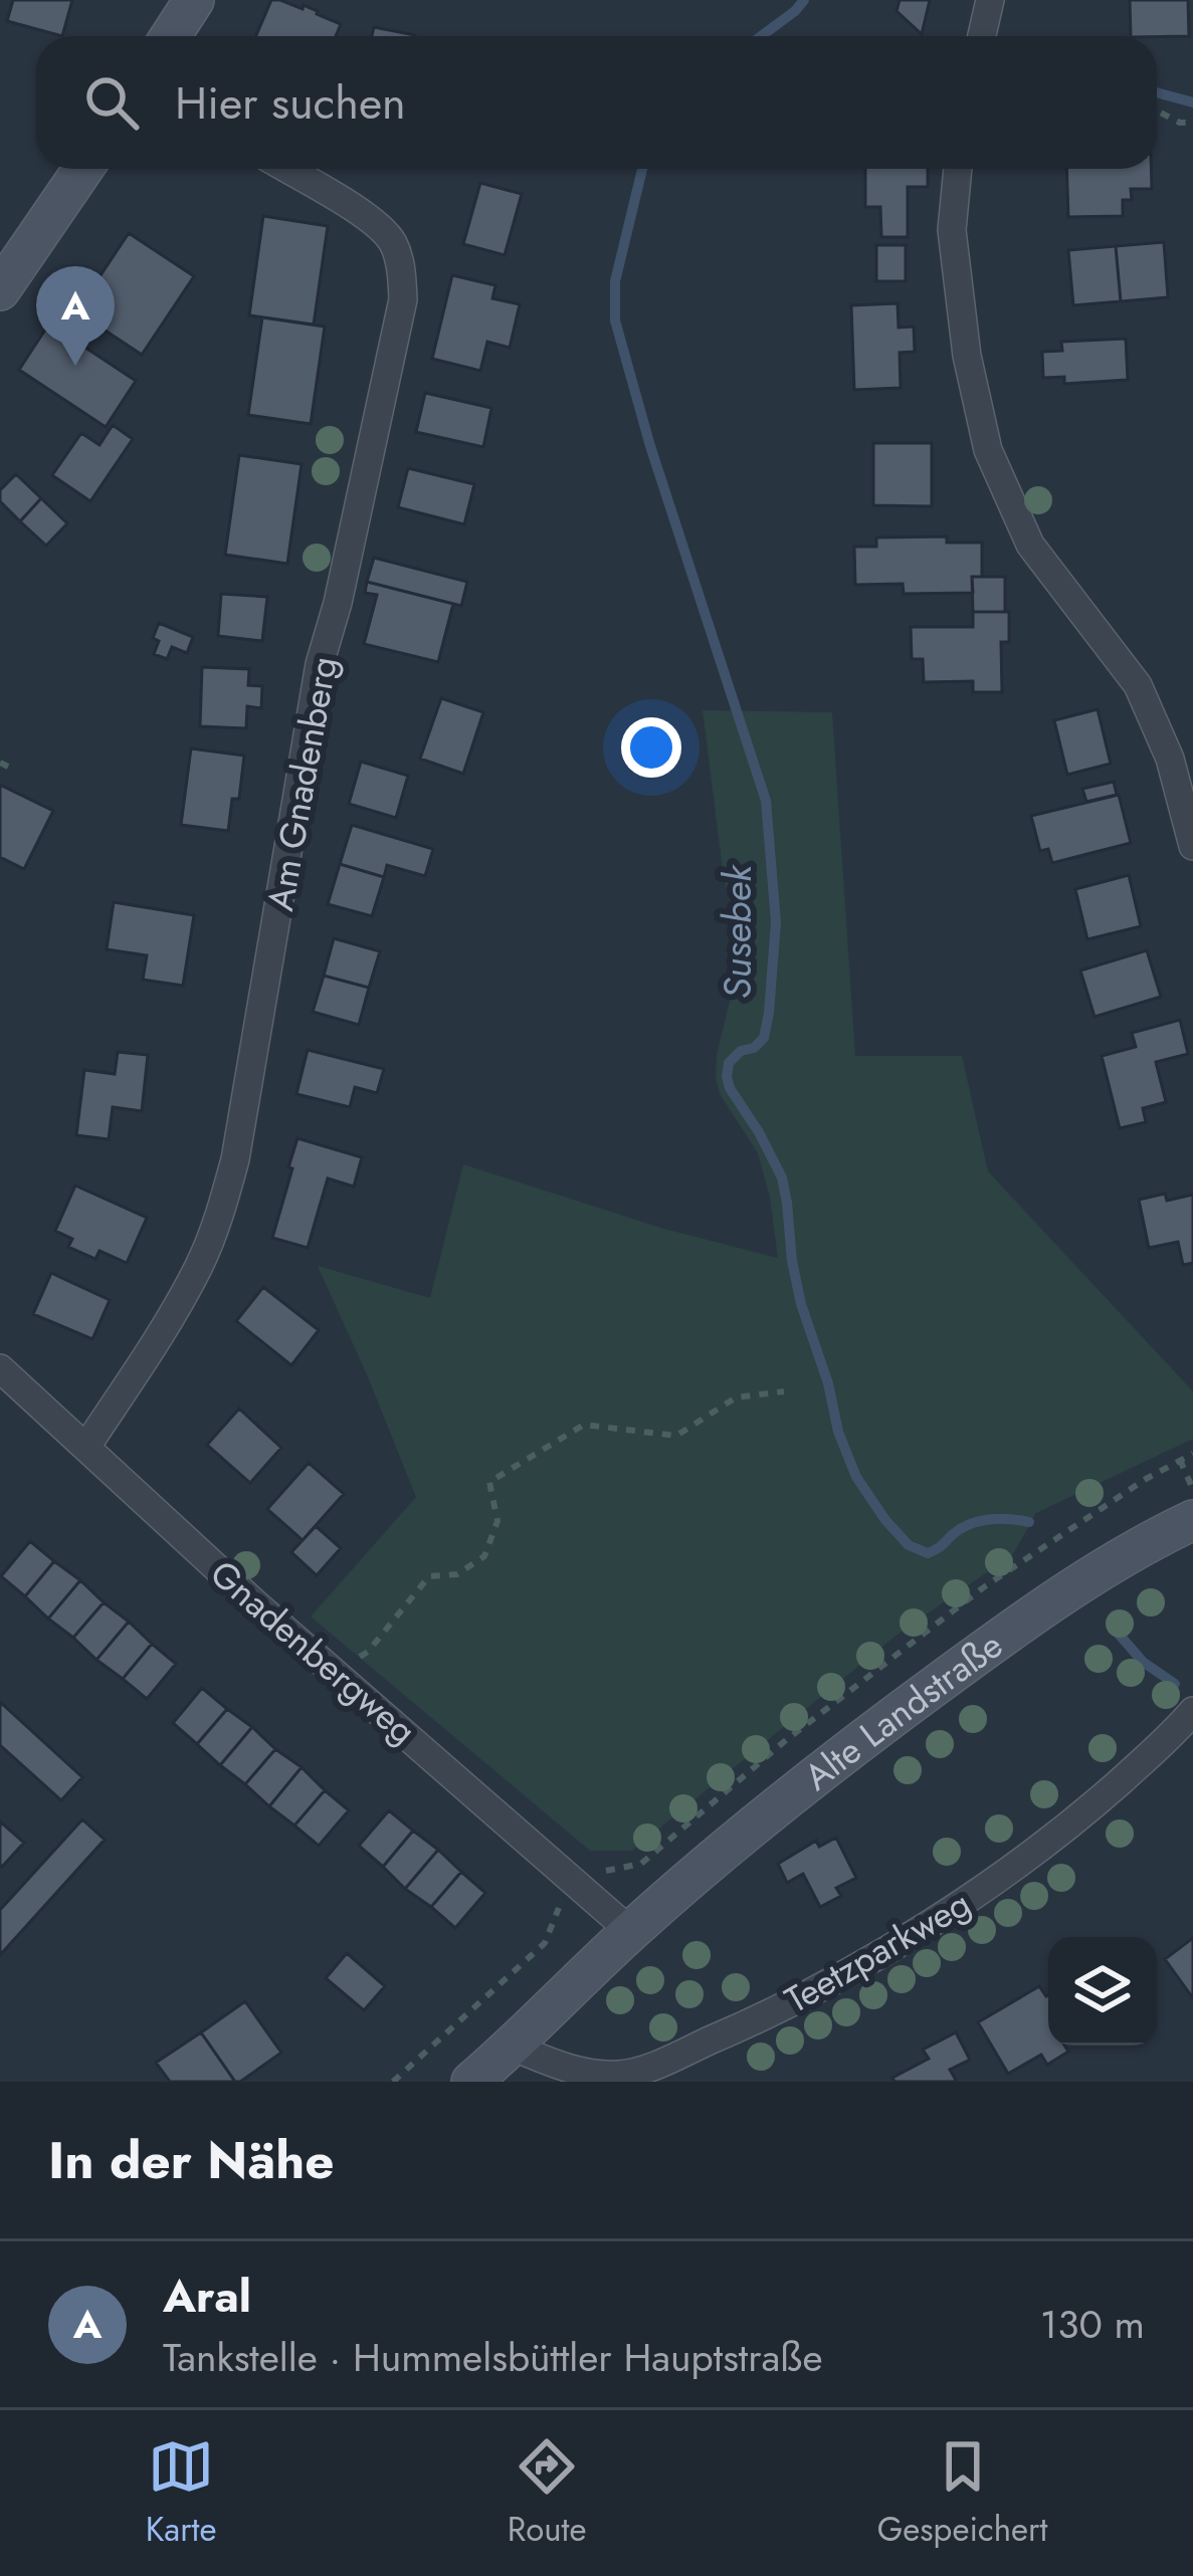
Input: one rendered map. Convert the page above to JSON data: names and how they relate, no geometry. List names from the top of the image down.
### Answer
{
  "streets": {
    "main road": ["Alte Landstraße"],
    "street": ["Am Gnadenberg", "Gnadenbergweg", "Teetzparkweg"]
  },
  "crossings": [
    ["Am Gnadenberg", "Gnadenbergweg"],
    ["Gnadenbergweg", "Alte Landstraße"],
    ["Alte Landstraße", "Teetzparkweg"]
  ],
  "water": ["Susebek"],
  "page": {
    "search": "Hier suchen",
    "pins": "A",
    "heading": "In der Nähe",
    "list": [
      {
        "mark": "A",
        "name": "Aral",
        "note": "Tankstelle · Hummelsbüttler Hauptstraße",
        "value": "130 m"
      }
    ],
    "nav": ["Karte", "Route", "Gespeichert"]
  }
}
